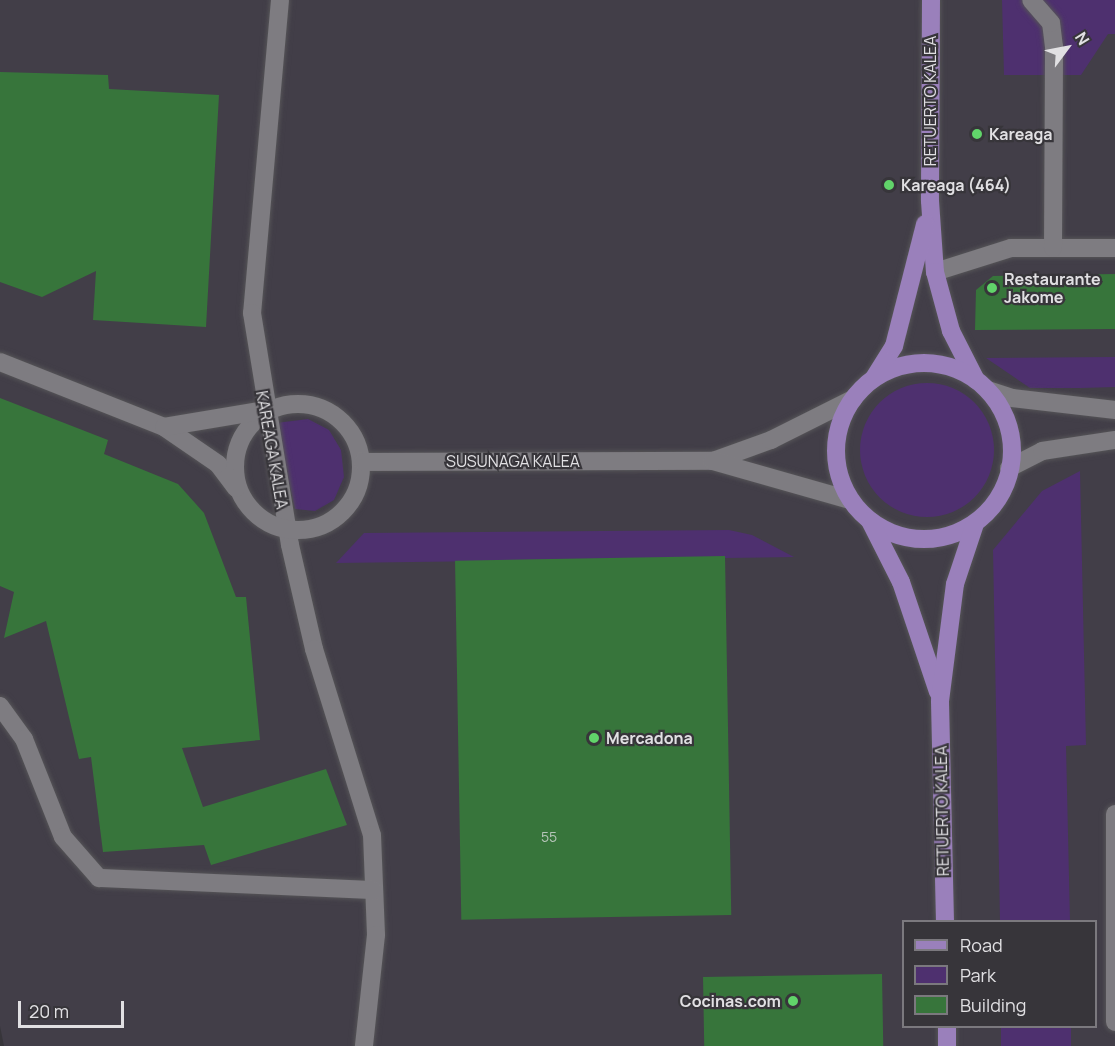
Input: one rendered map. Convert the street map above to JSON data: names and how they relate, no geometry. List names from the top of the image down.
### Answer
{
  "streets": {
    "main road": ["RETUERTO KALEA"],
    "street": ["KAREAGA KALEA", "SUSUNAGA KALEA"]
  },
  "places": [
    "Kareaga",
    "Kareaga (464)",
    "Restaurante Jakome",
    "Mercadona",
    "Cocinas.com"
  ],
  "house_numbers": ["55"],
  "legend": ["Road", "Park", "Building"],
  "scale_bar": "20 m",
  "north": "top right"
}
